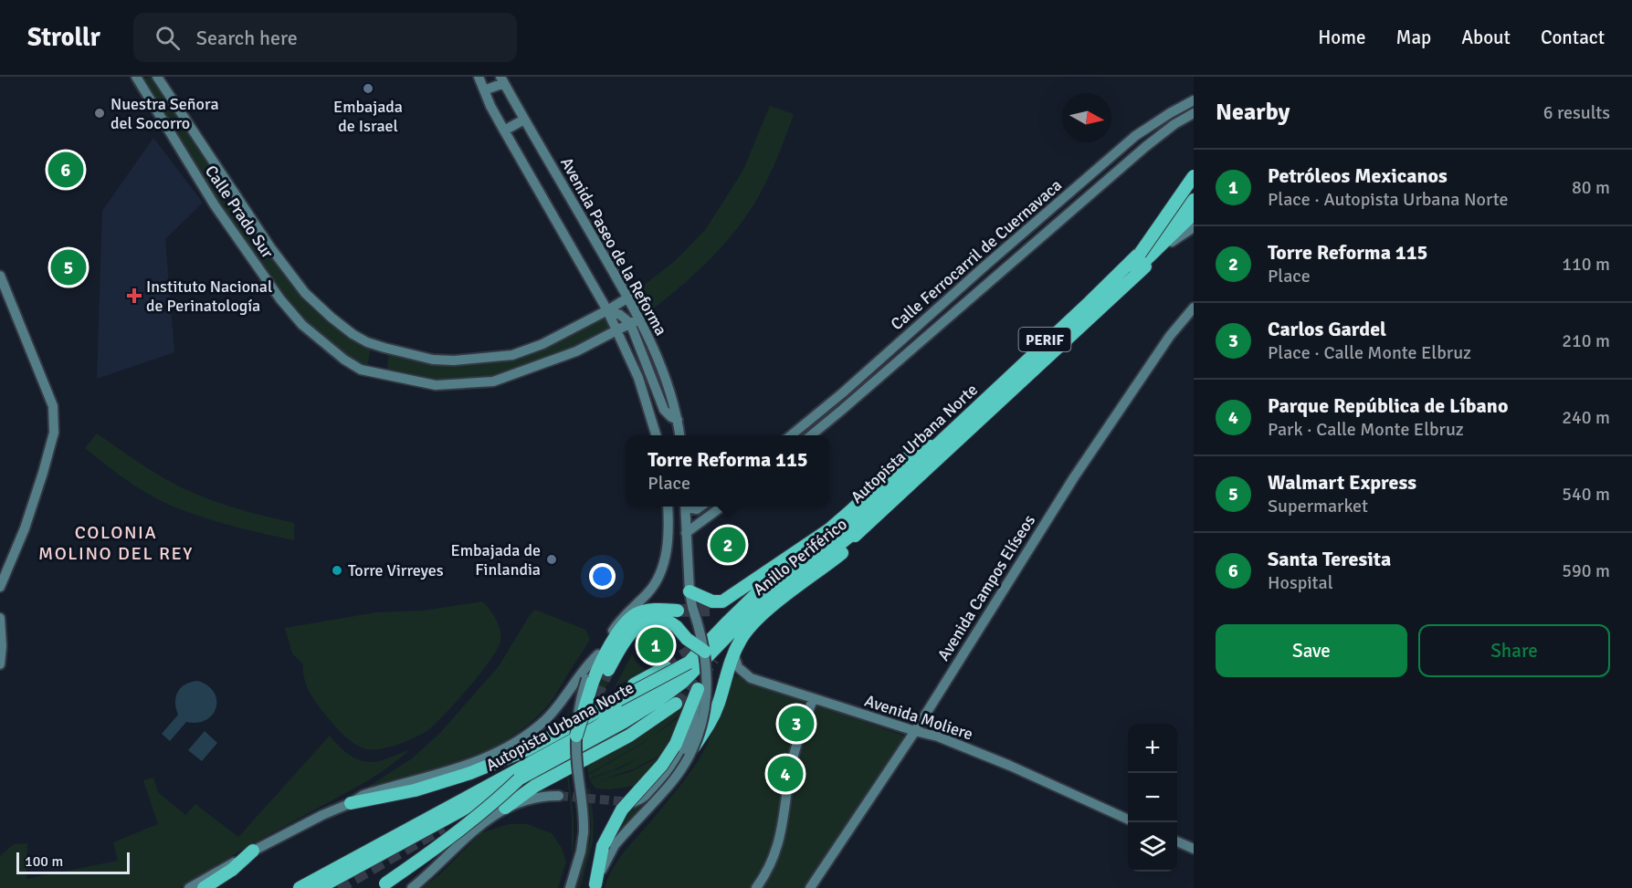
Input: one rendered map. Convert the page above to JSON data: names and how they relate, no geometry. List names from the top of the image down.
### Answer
{
  "streets": {
    "highway": ["PERIF", "Autopista Urbana Norte", "Anillo Periférico"],
    "street": [
      "Calle Prado Sur",
      "Avenida Paseo de la Reforma",
      "Calle Ferrocarril de Cuernavaca",
      "Avenida Campos Elíseos",
      "Avenida Moliere"
    ]
  },
  "crossings": [
    ["Calle Prado Sur", "Avenida Paseo de la Reforma"],
    ["PERIF", "Autopista Urbana Norte"],
    ["PERIF", "Anillo Periférico"],
    ["Avenida Campos Elíseos", "Avenida Moliere"]
  ],
  "districts": ["COLONIA MOLINO DEL REY"],
  "places": {
    "other": [
      "Embajada de Israel",
      "Nuestra Señora del Socorro",
      "Embajada de Finlandia",
      "Torre Virreyes"
    ],
    "health": ["Instituto Nacional de Perinatología"]
  },
  "scale_bar": "100 m",
  "north": "right",
  "page": {
    "header": "Strollr",
    "search": "Search here",
    "nav": [
      "Home",
      "Map",
      "About",
      "Contact"
    ],
    "heading": ["Nearby", "6 results"],
    "list": [
      {
        "mark": "1",
        "name": "Petróleos Mexicanos",
        "note": "Place · Autopista Urbana Norte",
        "value": "80 m"
      },
      {
        "mark": "2",
        "name": "Torre Reforma 115",
        "note": "Place",
        "value": "110 m"
      },
      {
        "mark": "3",
        "name": "Carlos Gardel",
        "note": "Place · Calle Monte Elbruz",
        "value": "210 m"
      },
      {
        "mark": "4",
        "name": "Parque República de Líbano",
        "note": "Park · Calle Monte Elbruz",
        "value": "240 m"
      },
      {
        "mark": "5",
        "name": "Walmart Express",
        "note": "Supermarket",
        "value": "540 m"
      },
      {
        "mark": "6",
        "name": "Santa Teresita",
        "note": "Hospital",
        "value": "590 m"
      }
    ],
    "pins": [
      "6",
      "5",
      "2",
      "1",
      "3",
      "4"
    ],
    "popup": ["Torre Reforma 115", "Place"],
    "buttons": ["Save", "Share"],
    "map_buttons": ["+", "−"],
    "scale": "100 m"
  }
}
